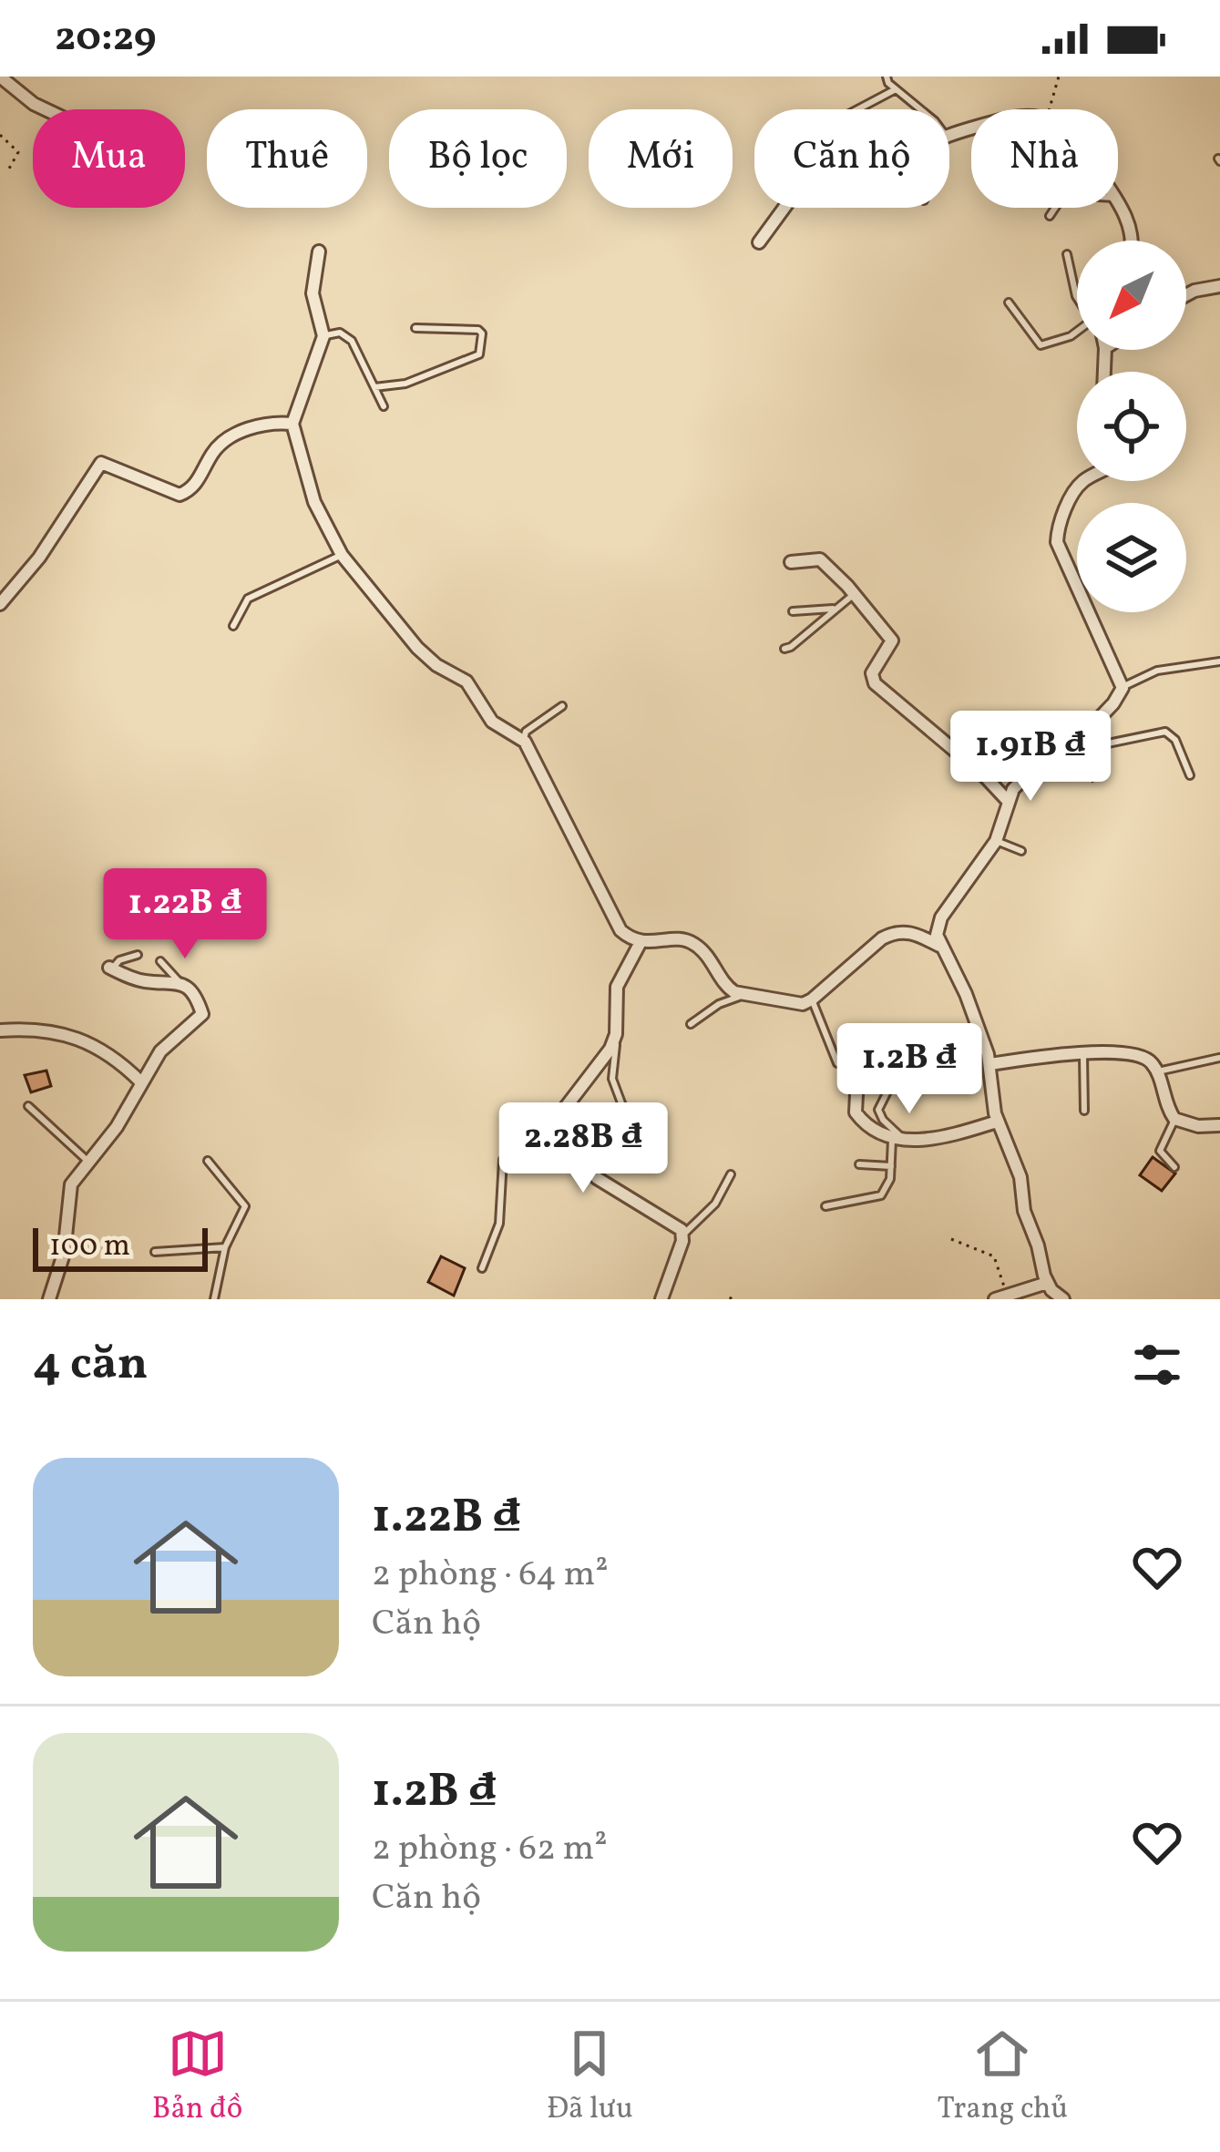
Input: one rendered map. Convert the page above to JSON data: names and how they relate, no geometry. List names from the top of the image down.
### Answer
{
  "scale_bar": "100 m",
  "north": "bottom left",
  "page": {
    "status": "20:29",
    "chip": [
      "Mua",
      "Thuê",
      "Bộ lọc",
      "Mới",
      "Căn hộ",
      "Nhà"
    ],
    "price": [
      "1.91B ₫",
      "1.22B ₫",
      "1.2B ₫",
      "2.28B ₫"
    ],
    "scale": "100 m",
    "heading": "4 căn",
    "list": [
      {
        "name": "1.22B ₫",
        "note": "2 phòng · 64 m² · Căn hộ"
      },
      {
        "name": "1.2B ₫",
        "note": "2 phòng · 62 m² · Căn hộ"
      }
    ],
    "tabs": ["Bản đồ", "Đã lưu", "Trang chủ"]
  }
}
